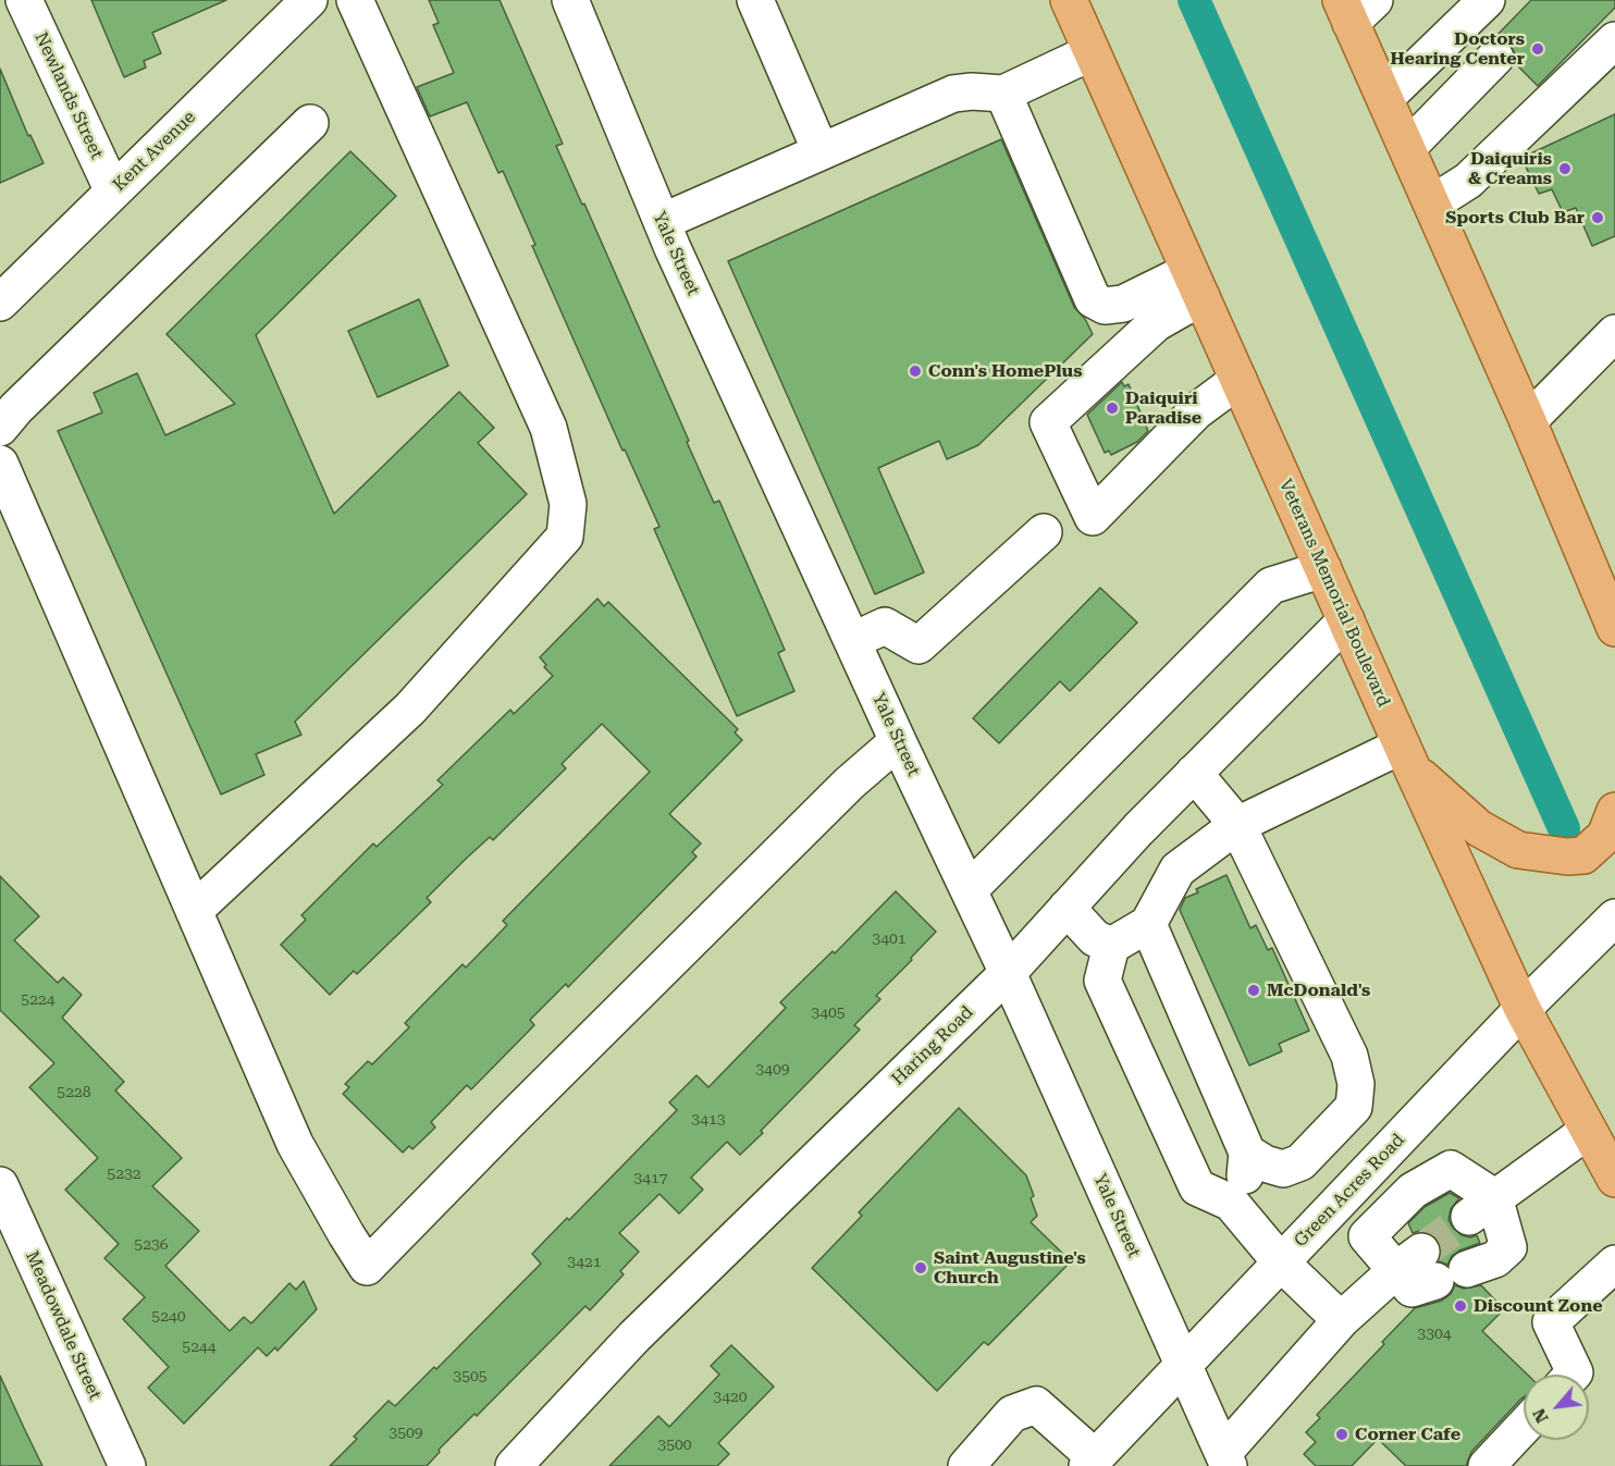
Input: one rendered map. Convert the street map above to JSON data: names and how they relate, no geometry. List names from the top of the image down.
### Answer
{
  "streets": {
    "main road": ["Veterans Memorial Boulevard"],
    "street": [
      "Newlands Street",
      "Kent Avenue",
      "Yale Street",
      "Haring Road",
      "Green Acres Road",
      "Meadowdale Street"
    ]
  },
  "crossings": [
    ["Newlands Street", "Kent Avenue"],
    ["Yale Street", "Haring Road"],
    ["Yale Street", "Green Acres Road"],
    ["Veterans Memorial Boulevard", "Haring Road"],
    ["Veterans Memorial Boulevard", "Green Acres Road"]
  ],
  "places": [
    "Doctors Hearing Center",
    "Daiquiris & Creams",
    "Sports Club Bar",
    "Conn's HomePlus",
    "Daiquiri Paradise",
    "McDonald's",
    "Saint Augustine's Church",
    "Discount Zone",
    "Corner Cafe"
  ],
  "house_numbers": [
    "3401",
    "5224",
    "3405",
    "3409",
    "5228",
    "3413",
    "5232",
    "3417",
    "5236",
    "3421",
    "5240",
    "3304",
    "5244",
    "3505",
    "3420",
    "3509",
    "3500"
  ],
  "north": "bottom left"
}
